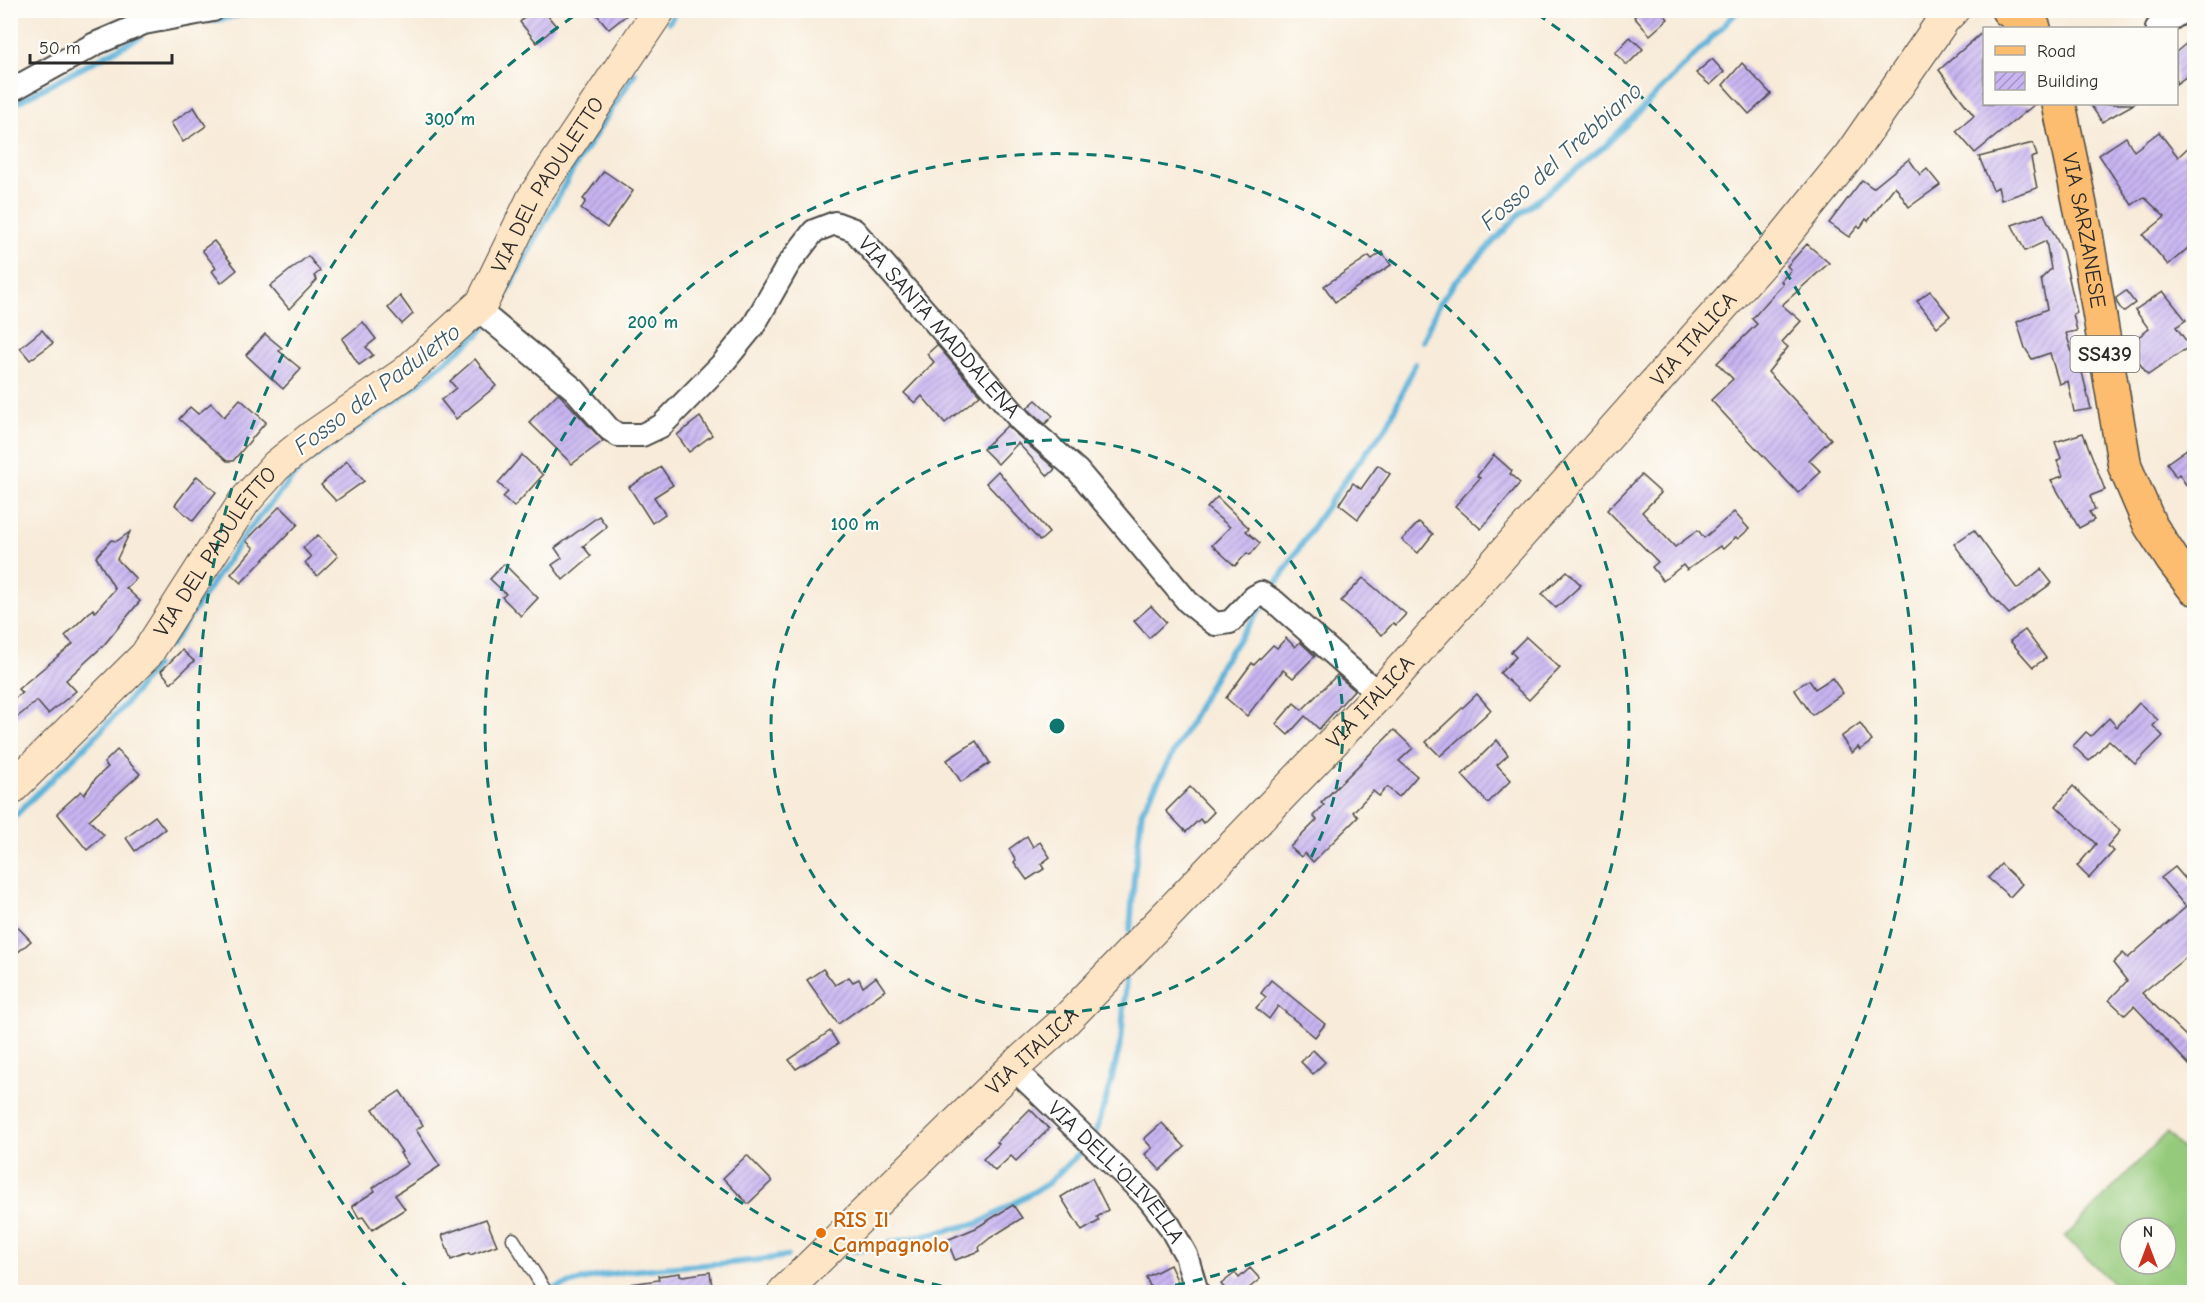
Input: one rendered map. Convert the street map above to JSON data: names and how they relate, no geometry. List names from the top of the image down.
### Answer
{
  "streets": {
    "main road": [
      "VIA DEL PADULETTO",
      "VIA SARZANESE",
      "VIA ITALICA",
      "SS439"
    ],
    "street": ["VIA SANTA MADDALENA", "VIA DELL'OLIVELLA"]
  },
  "crossings": [
    ["VIA DEL PADULETTO", "VIA SANTA MADDALENA"],
    ["VIA SANTA MADDALENA", "VIA ITALICA"],
    ["VIA ITALICA", "VIA DELL'OLIVELLA"]
  ],
  "water": ["Fosso del Trebbiano", "Fosso del Paduletto"],
  "places": ["RIS Il Campagnolo"],
  "legend": ["Road", "Building"],
  "scale_bar": "50 m",
  "north": "top",
  "rings": ["300 m", "200 m", "100 m"]
}
